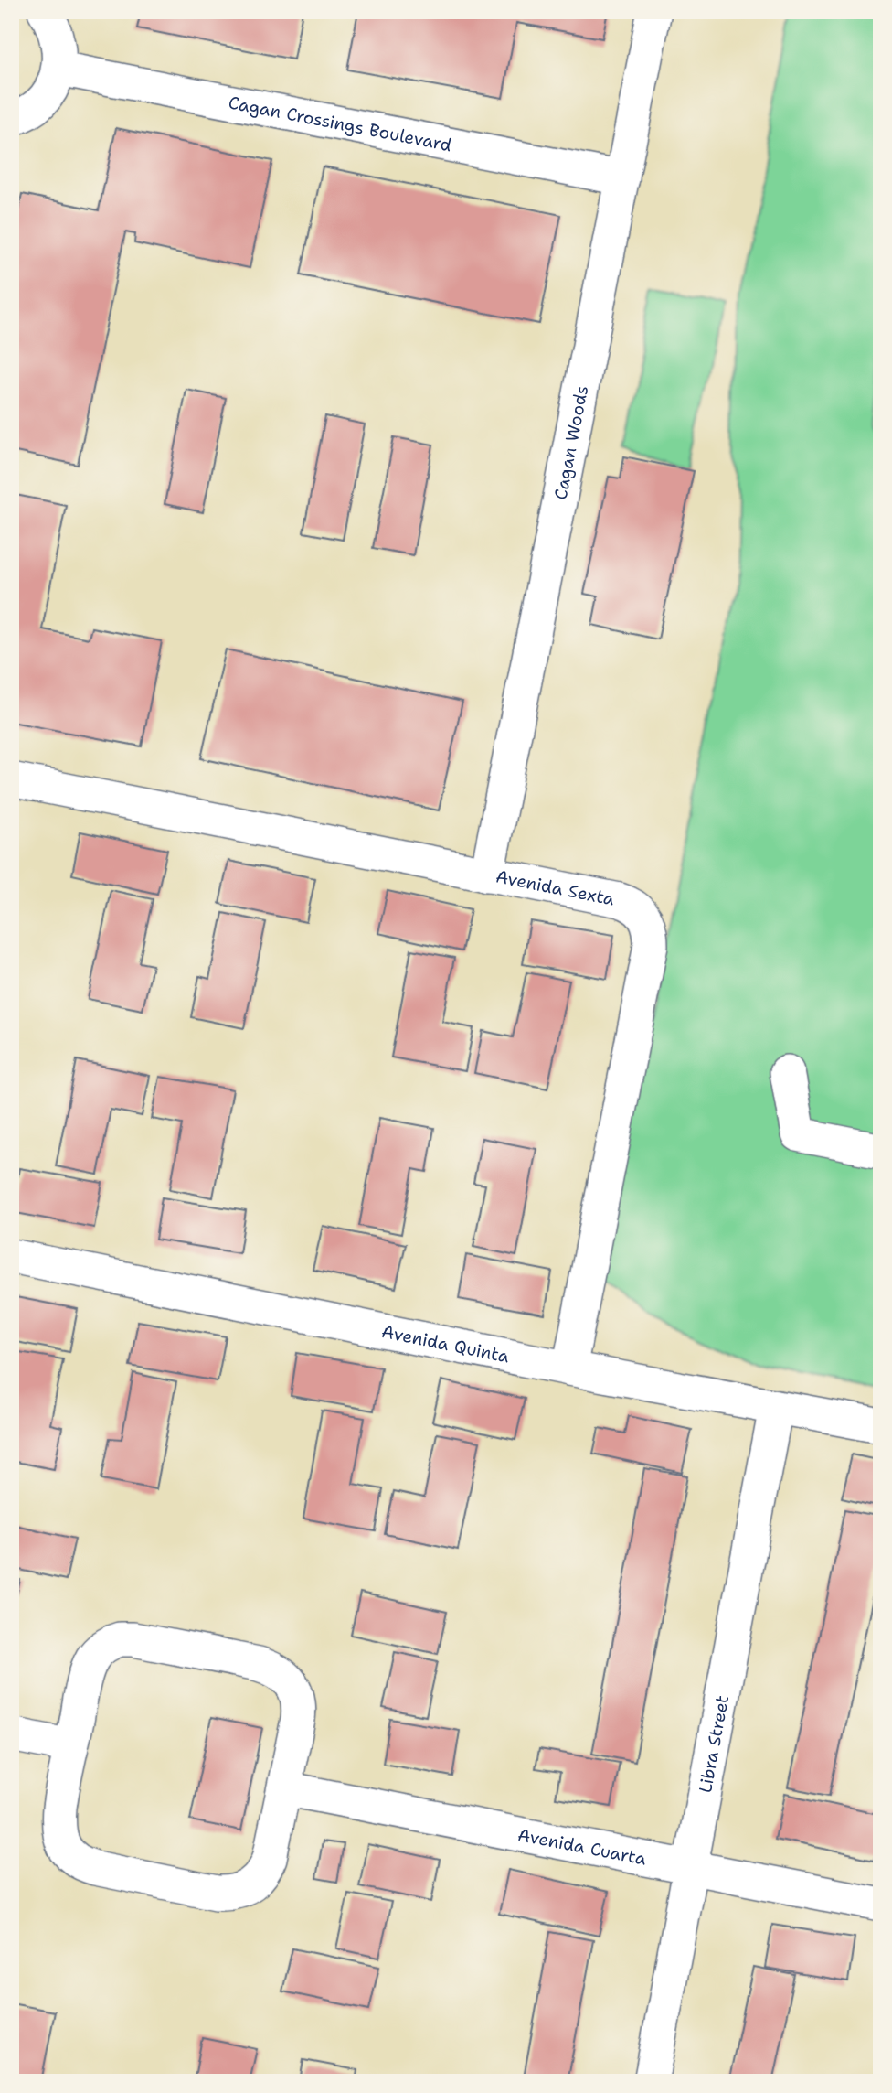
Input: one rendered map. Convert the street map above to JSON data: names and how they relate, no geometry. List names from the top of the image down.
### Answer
{
  "streets": {
    "street": [
      "Cagan Crossings Boulevard",
      "Cagan Woods",
      "Avenida Sexta",
      "Avenida Quinta",
      "Libra Street",
      "Avenida Cuarta"
    ]
  },
  "crossings": [
    ["Cagan Crossings Boulevard", "Cagan Woods"],
    ["Cagan Woods", "Avenida Sexta"],
    ["Avenida Sexta", "Avenida Quinta"],
    ["Avenida Quinta", "Libra Street"],
    ["Libra Street", "Avenida Cuarta"]
  ]
}
